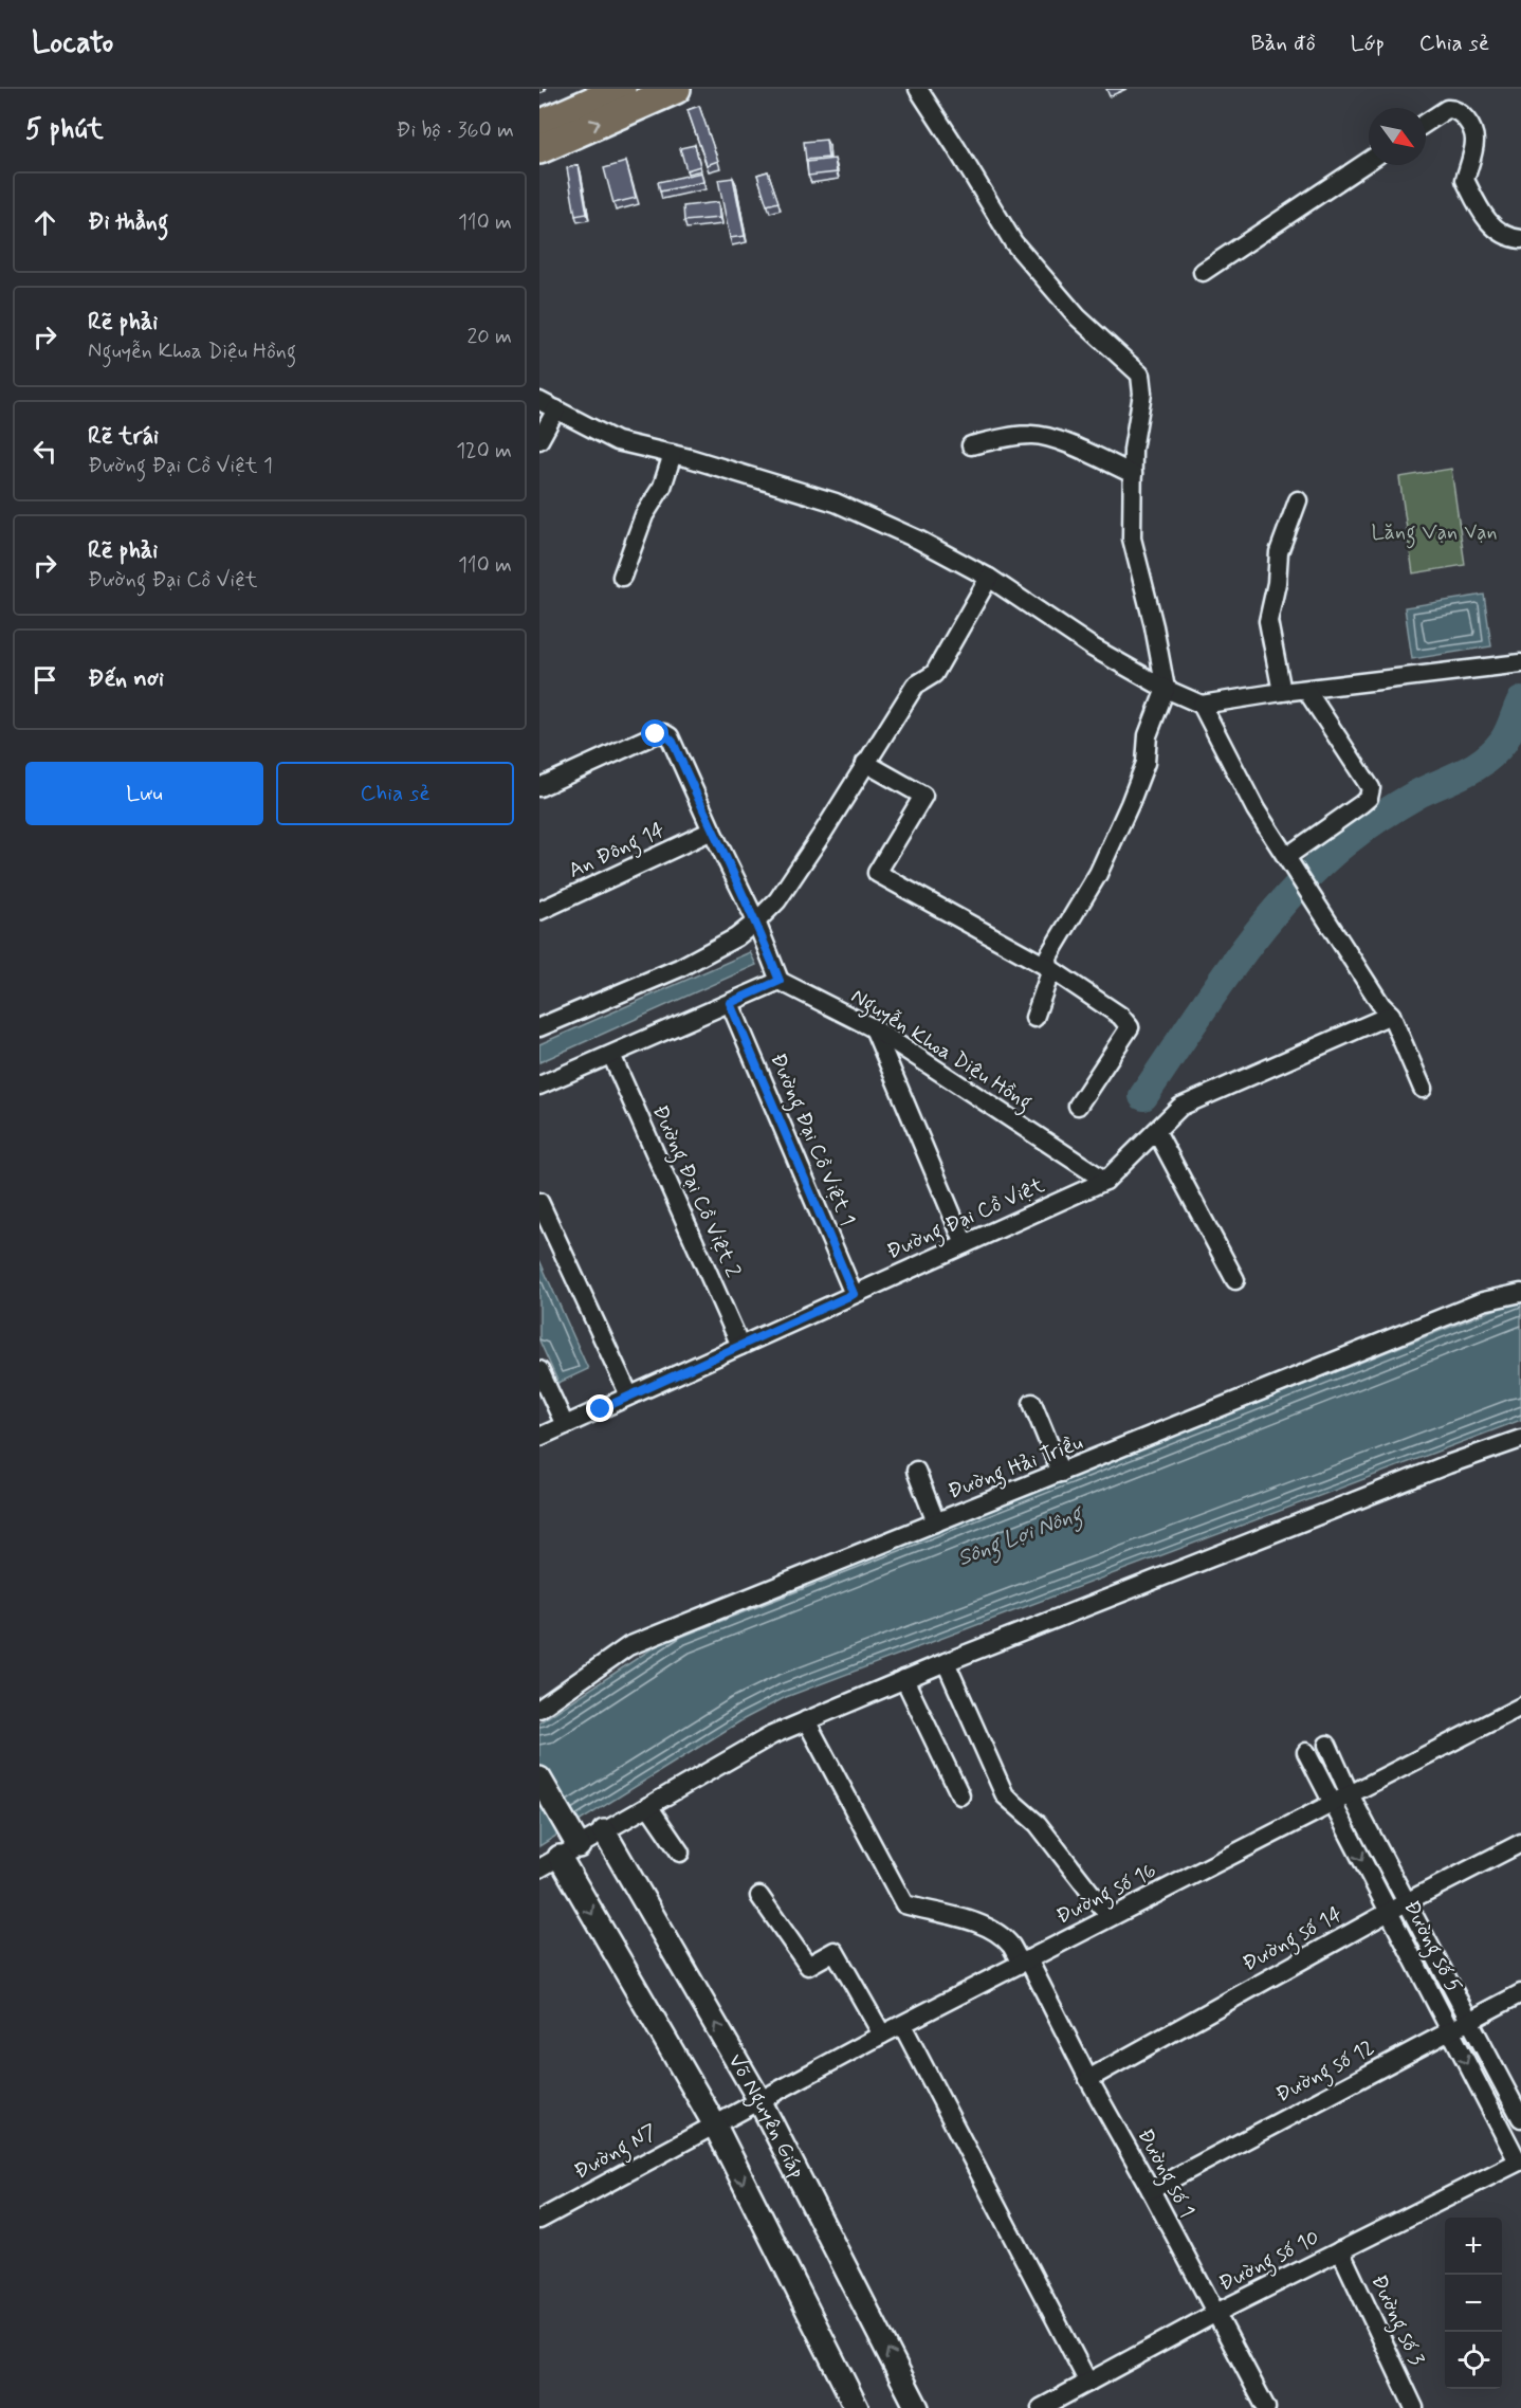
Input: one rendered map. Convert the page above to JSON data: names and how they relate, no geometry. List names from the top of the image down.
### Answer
{
  "streets": {
    "street": [
      "An Đông 14",
      "Nguyễn Khoa Diệu Hồng",
      "Đường Đại Cồ Việt 1",
      "Đường Đại Cồ Việt 2",
      "Đường Đại Cồ Việt",
      "Đường Hải Triều",
      "Đường số 16",
      "Đường số 14",
      "Đường số 5",
      "Đường số 12",
      "Võ Nguyên Giáp",
      "Đường N7",
      "Đường số 1",
      "Đường số 10",
      "Đường số 3"
    ]
  },
  "crossings": [
    ["Nguyễn Khoa Diệu Hồng", "Đường Đại Cồ Việt"],
    ["Đường Đại Cồ Việt 1", "Đường Đại Cồ Việt"],
    ["Đường Đại Cồ Việt 2", "Đường Đại Cồ Việt"],
    ["Đường số 16", "Đường số 5"],
    ["Đường số 16", "Võ Nguyên Giáp"],
    ["Đường số 16", "Đường N7"],
    ["Đường số 16", "Đường số 1"],
    ["Đường số 14", "Đường số 5"],
    ["Đường số 14", "Đường số 1"],
    ["Đường số 5", "Đường số 12"],
    ["Đường số 5", "Đường số 10"],
    ["Đường số 12", "Đường số 1"],
    ["Đường số 1", "Đường số 10"],
    ["Đường số 10", "Đường số 3"]
  ],
  "water": ["Sông Lợi Nông"],
  "parks": ["Lăng Vạn Vạn"],
  "north": "bottom right",
  "page": {
    "header": "Locato",
    "nav": ["Bản đồ", "Lớp", "Chia sẻ"],
    "heading": ["5 phút", "Đi bộ · 360 m"],
    "list": [
      ["Đi thẳng", "110 m"],
      ["Rẽ phải", "Nguyễn Khoa Diệu Hồng", "20 m"],
      ["Rẽ trái", "Đường Đại Cồ Việt 1", "120 m"],
      ["Rẽ phải", "Đường Đại Cồ Việt", "110 m"],
      "Đến nơi"
    ],
    "buttons": ["Lưu", "Chia sẻ"],
    "map_buttons": ["+", "−"]
  }
}
